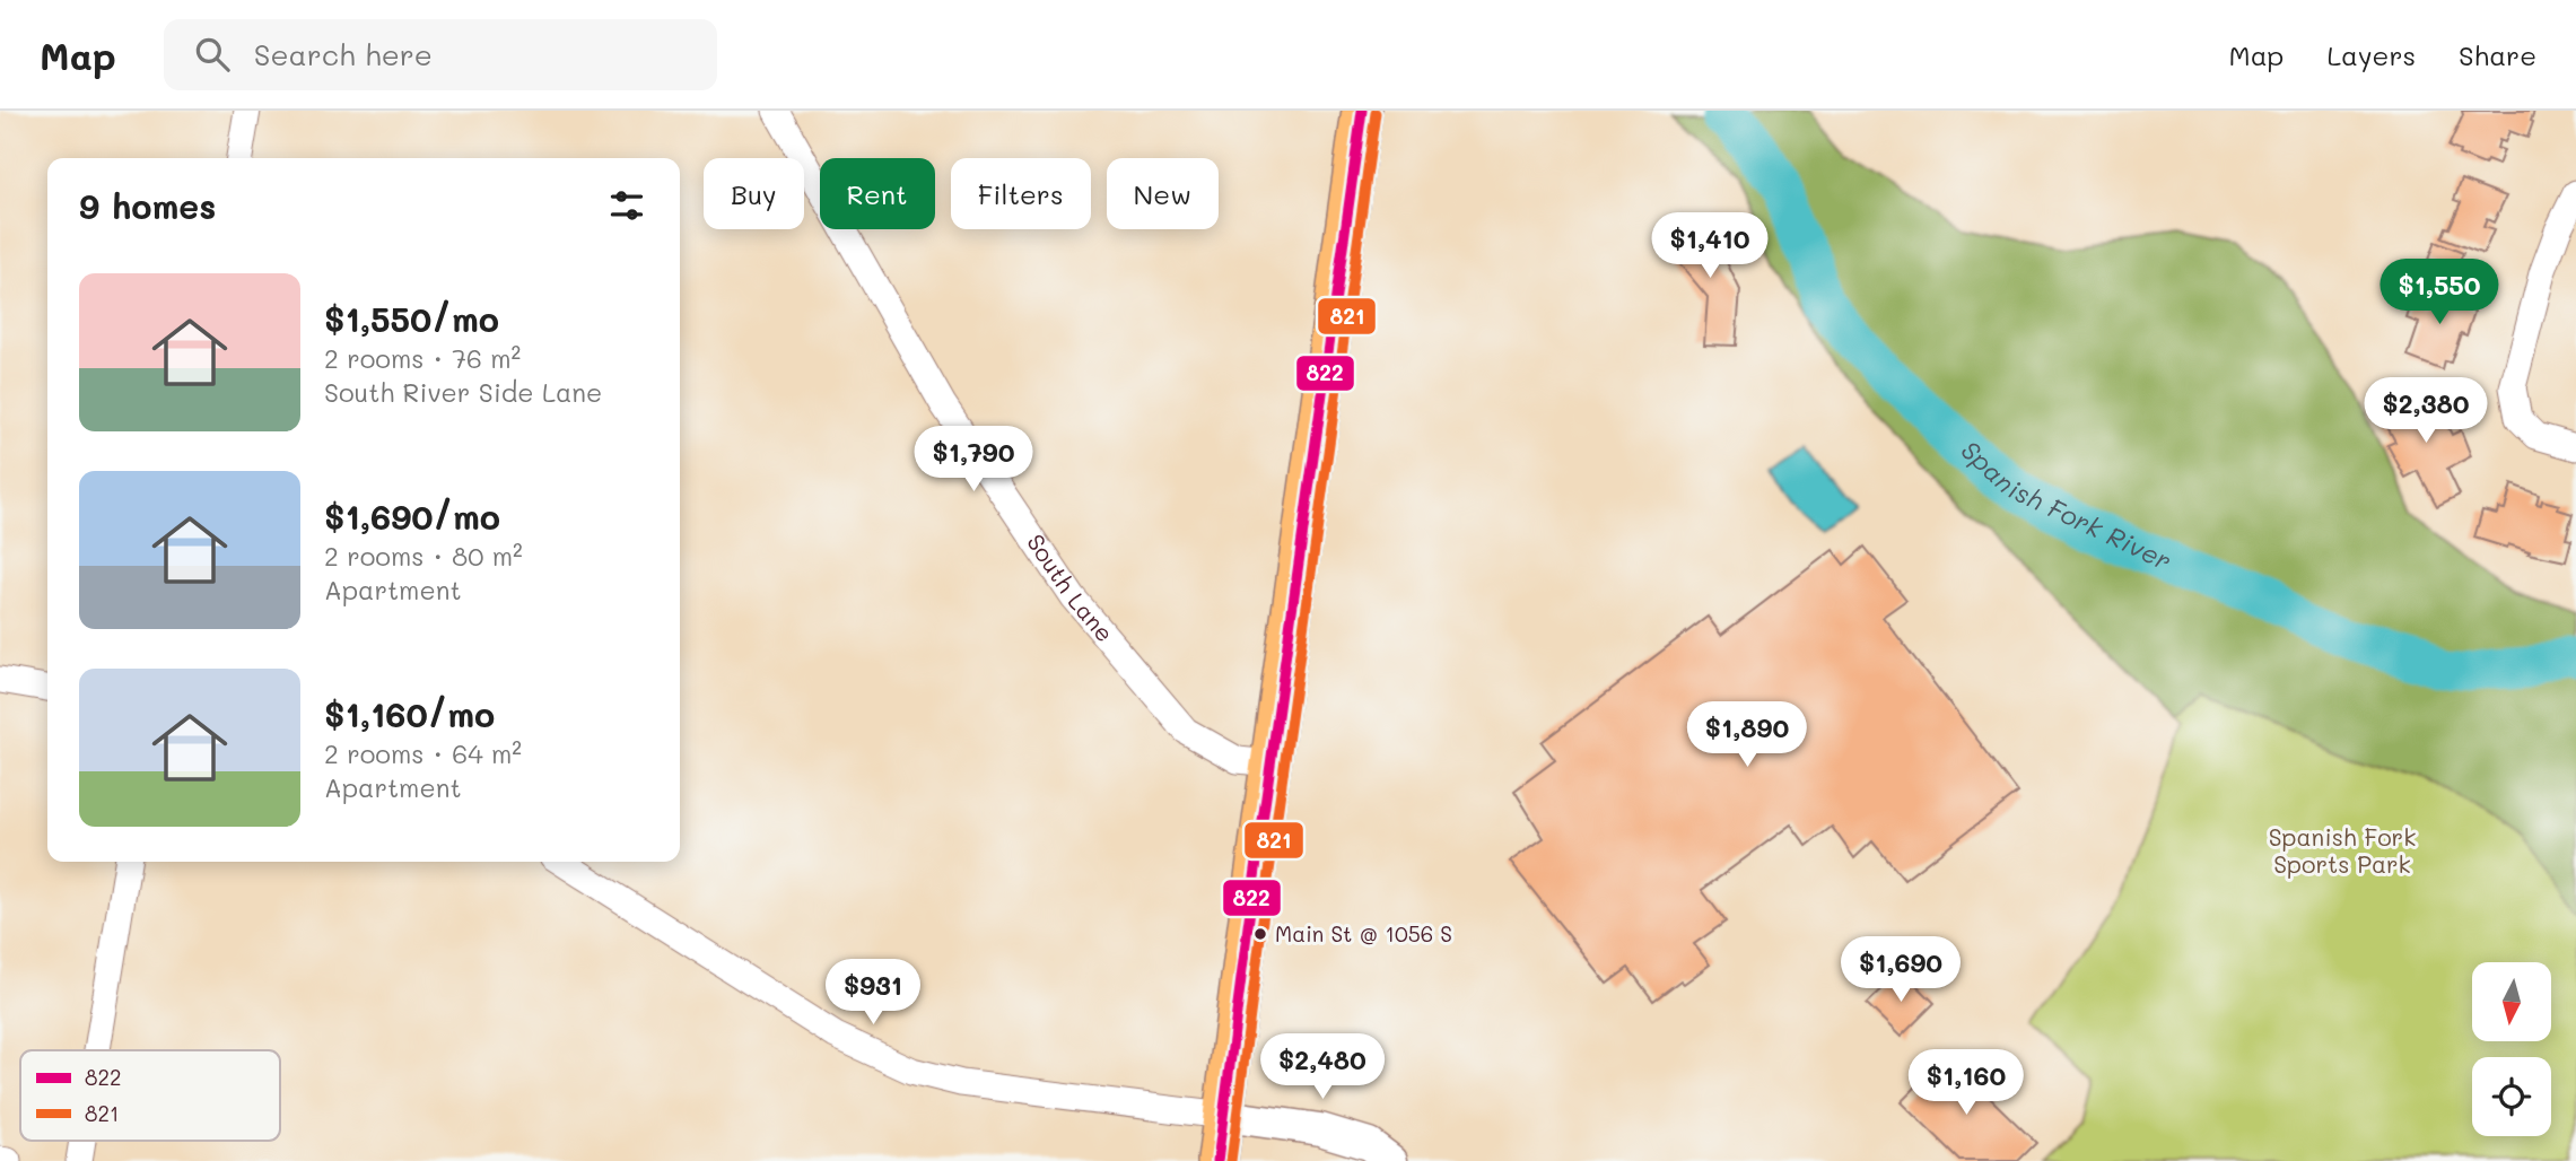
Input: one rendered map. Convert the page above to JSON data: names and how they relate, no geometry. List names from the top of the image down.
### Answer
{
  "streets": {
    "street": ["South Lane"]
  },
  "water": ["Spanish Fork River"],
  "parks": ["Spanish Fork Sports Park"],
  "places": ["Main St @ 1056 S"],
  "lines": ["transit line 822", "transit line 821"],
  "legend": ["822", "821"],
  "north": "bottom",
  "page": {
    "header": "Map",
    "search": "Search here",
    "nav": ["Map", "Layers", "Share"],
    "chip": [
      "Buy",
      "Rent",
      "Filters",
      "New"
    ],
    "heading": "9 homes",
    "price": [
      "$1,410",
      "$1,550",
      "$2,380",
      "$1,790",
      "$1,890",
      "$1,690",
      "$931",
      "$2,480",
      "$1,160"
    ],
    "list": [
      {
        "name": "$1,550/mo",
        "note": "2 rooms · 76 m² · South River Side Lane"
      },
      {
        "name": "$1,690/mo",
        "note": "2 rooms · 80 m² · Apartment"
      },
      {
        "name": "$1,160/mo",
        "note": "2 rooms · 64 m² · Apartment"
      }
    ]
  }
}
